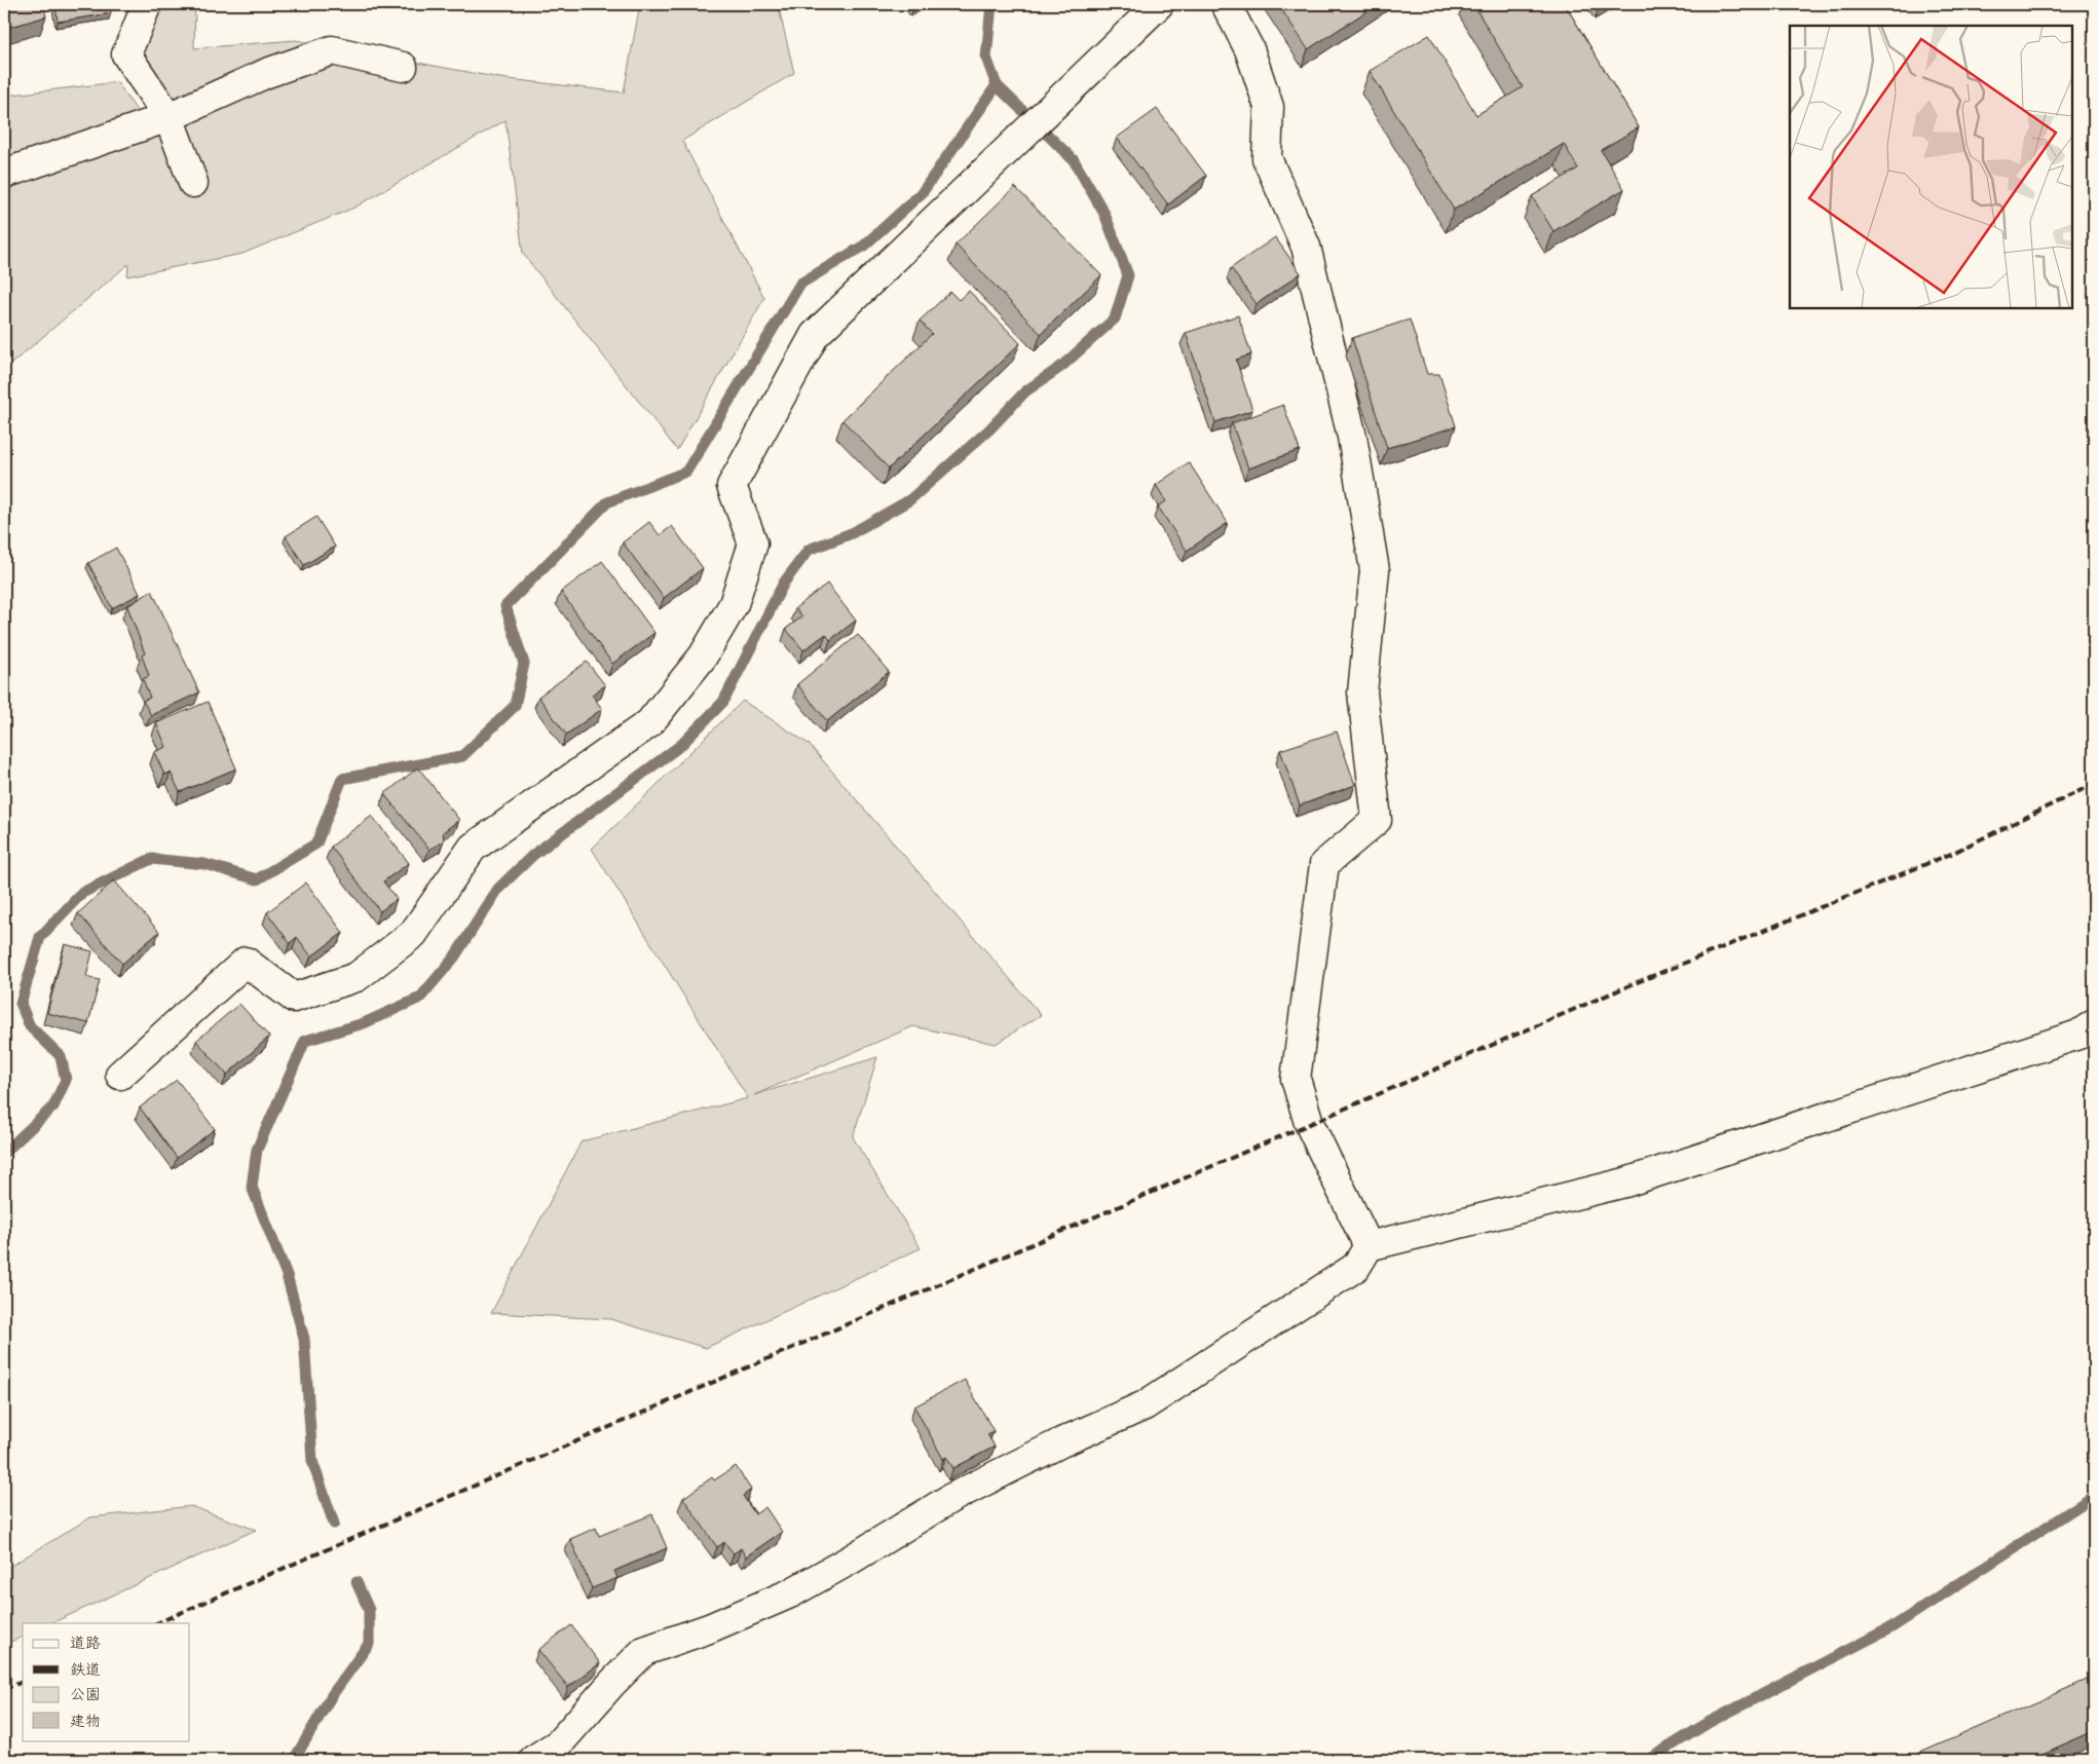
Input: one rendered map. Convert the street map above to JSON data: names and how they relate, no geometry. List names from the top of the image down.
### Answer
{
  "legend": [
    "道路",
    "鉄道",
    "公園",
    "建物"
  ]
}
